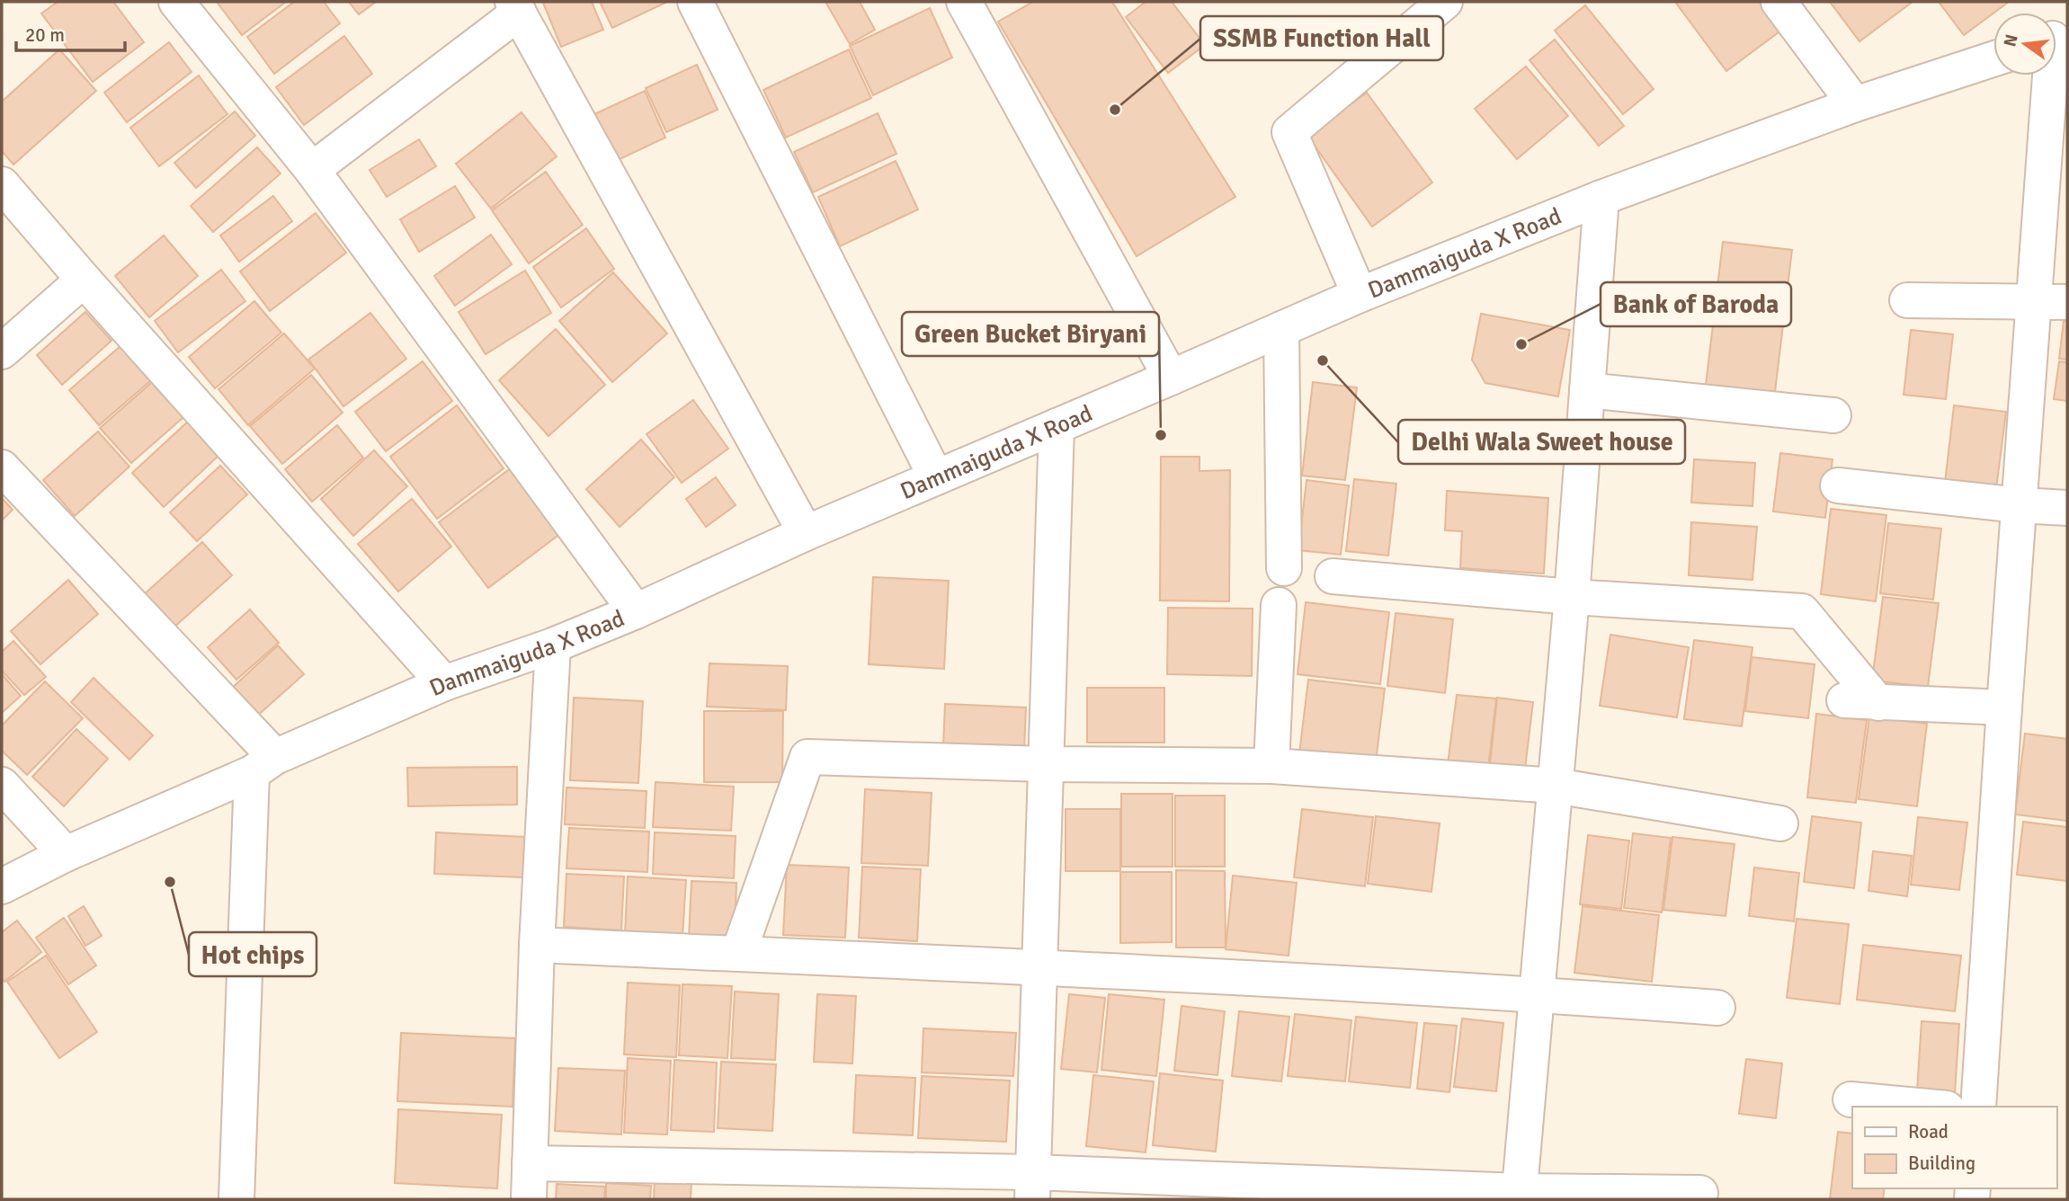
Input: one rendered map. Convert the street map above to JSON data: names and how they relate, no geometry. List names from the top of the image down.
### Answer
{
  "streets": {
    "street": ["Dammaiguda X Road"]
  },
  "places": [
    "SSMB Function Hall",
    "Bank of Baroda",
    "Delhi Wala Sweet house",
    "Green Bucket Biryani",
    "Hot chips"
  ],
  "legend": ["Road", "Building"],
  "scale_bar": "20 m",
  "north": "left"
}
